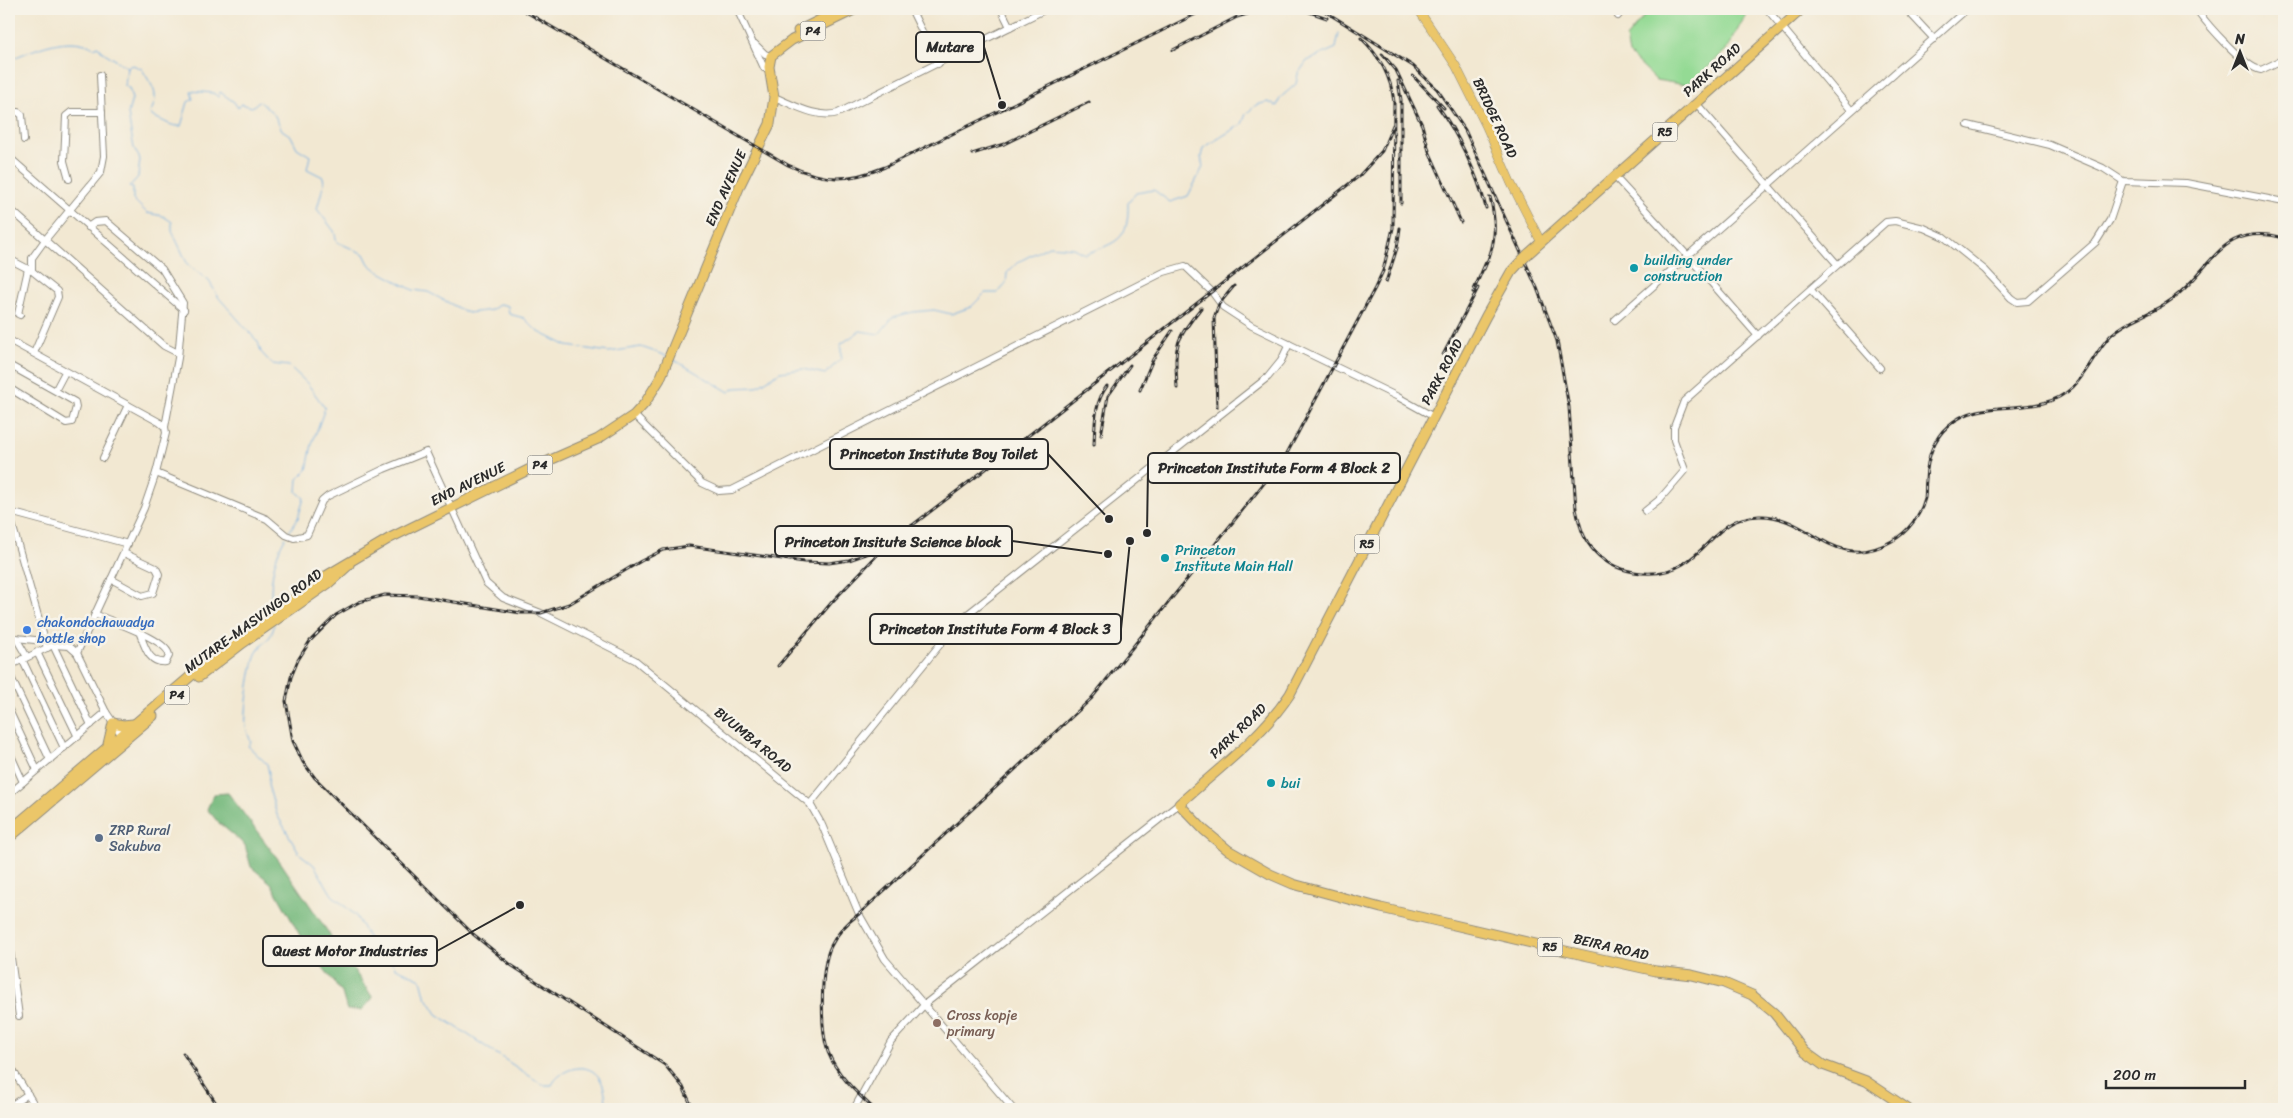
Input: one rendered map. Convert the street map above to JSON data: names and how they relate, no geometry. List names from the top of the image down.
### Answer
{
  "streets": {
    "highway": [
      "P4",
      "PARK ROAD",
      "R5",
      "END AVENUE",
      "MUTARE-MASVINGO ROAD",
      "BEIRA ROAD"
    ],
    "main road": ["BRIDGE ROAD"],
    "street": ["BVUMBA ROAD"]
  },
  "crossings": [
    ["P4", "END AVENUE"],
    ["PARK ROAD", "BRIDGE ROAD"],
    ["PARK ROAD", "BEIRA ROAD"],
    ["END AVENUE", "MUTARE-MASVINGO ROAD"],
    ["END AVENUE", "BVUMBA ROAD"]
  ],
  "places": [
    "Mutare",
    "building under construction",
    "Princeton Institute Boy Toilet",
    "Princeton Institute Form 4 Block 2",
    "Princeton Institute Form 4 Block 3",
    "Princeton Insitute Science block",
    "Princeton Institute Main Hall",
    "chakondochawadya bottle shop",
    "bui",
    "ZRP Rural Sakubva",
    "Quest Motor Industries",
    "Cross kopje primary"
  ],
  "scale_bar": "200 m",
  "north": "top"
}
